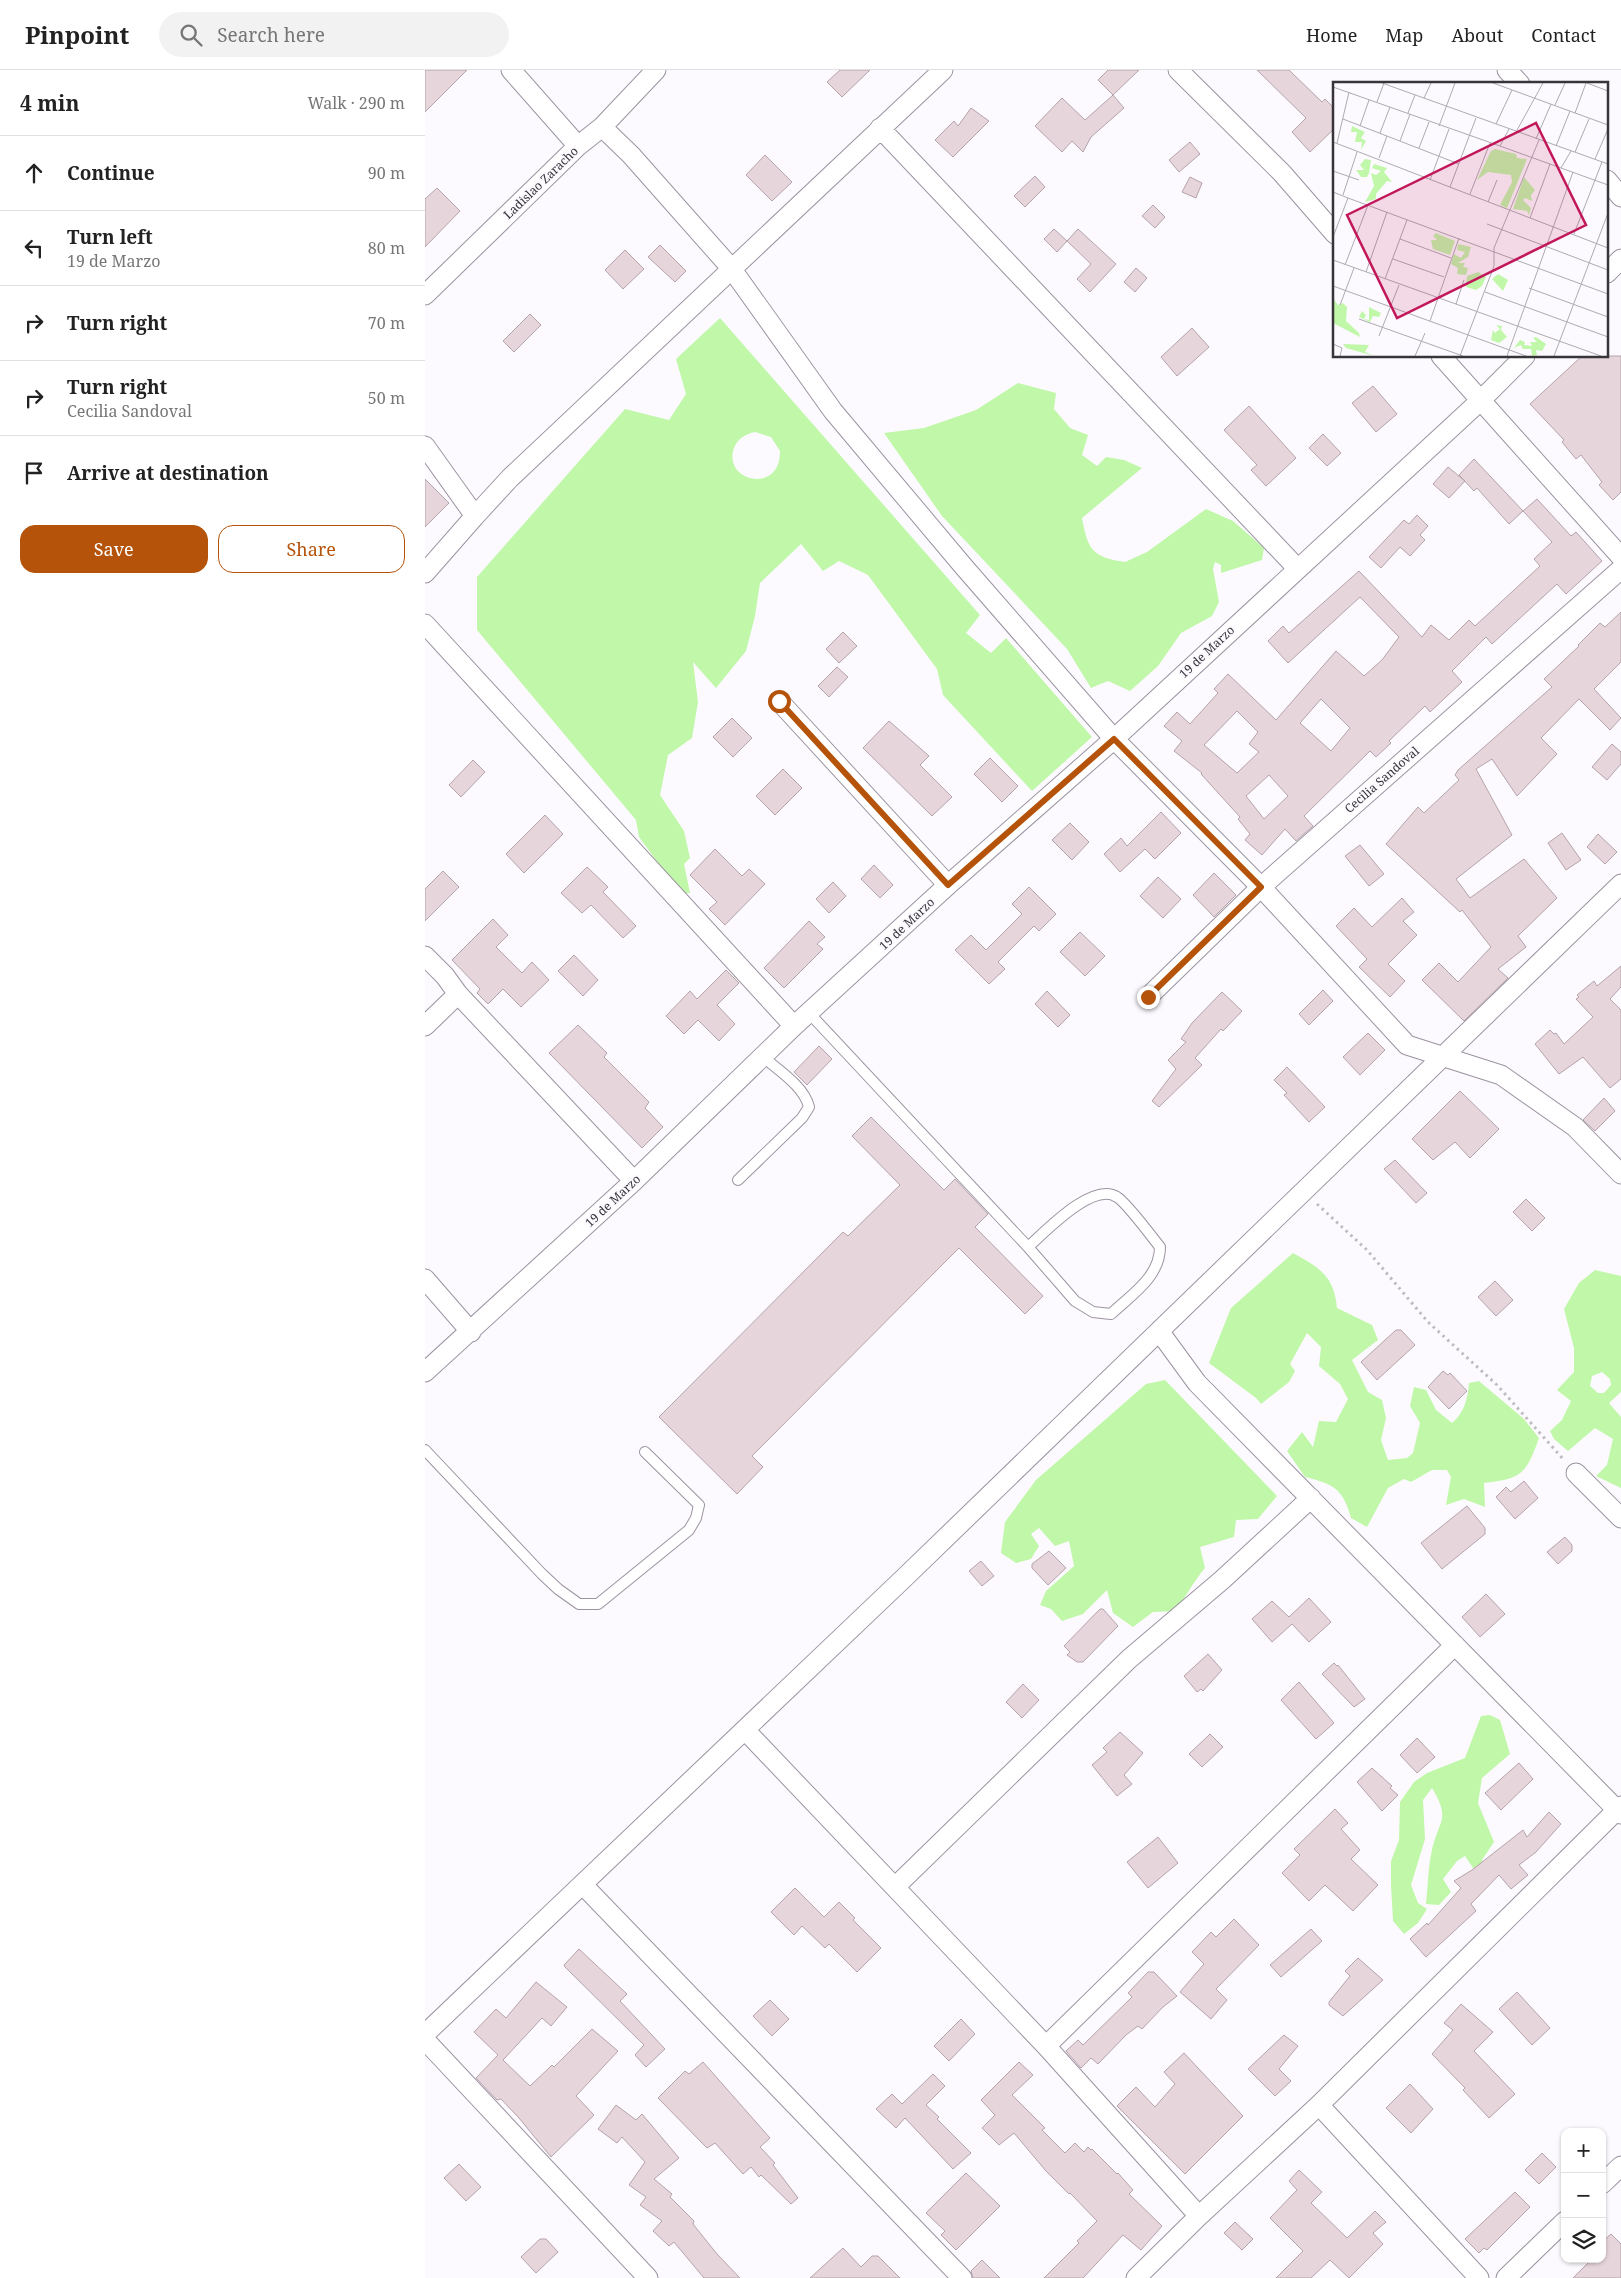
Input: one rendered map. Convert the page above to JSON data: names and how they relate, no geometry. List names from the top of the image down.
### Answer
{
  "streets": {
    "street": ["Ladislao Zaracho", "19 de Marzo", "Cecilia Sandoval"]
  },
  "page": {
    "header": "Pinpoint",
    "search": "Search here",
    "nav": [
      "Home",
      "Map",
      "About",
      "Contact"
    ],
    "heading": ["4 min", "Walk · 290 m"],
    "list": [
      ["Continue", "90 m"],
      ["Turn left", "19 de Marzo", "80 m"],
      ["Turn right", "70 m"],
      ["Turn right", "Cecilia Sandoval", "50 m"],
      "Arrive at destination"
    ],
    "buttons": ["Save", "Share"],
    "map_buttons": ["+", "−"]
  }
}
